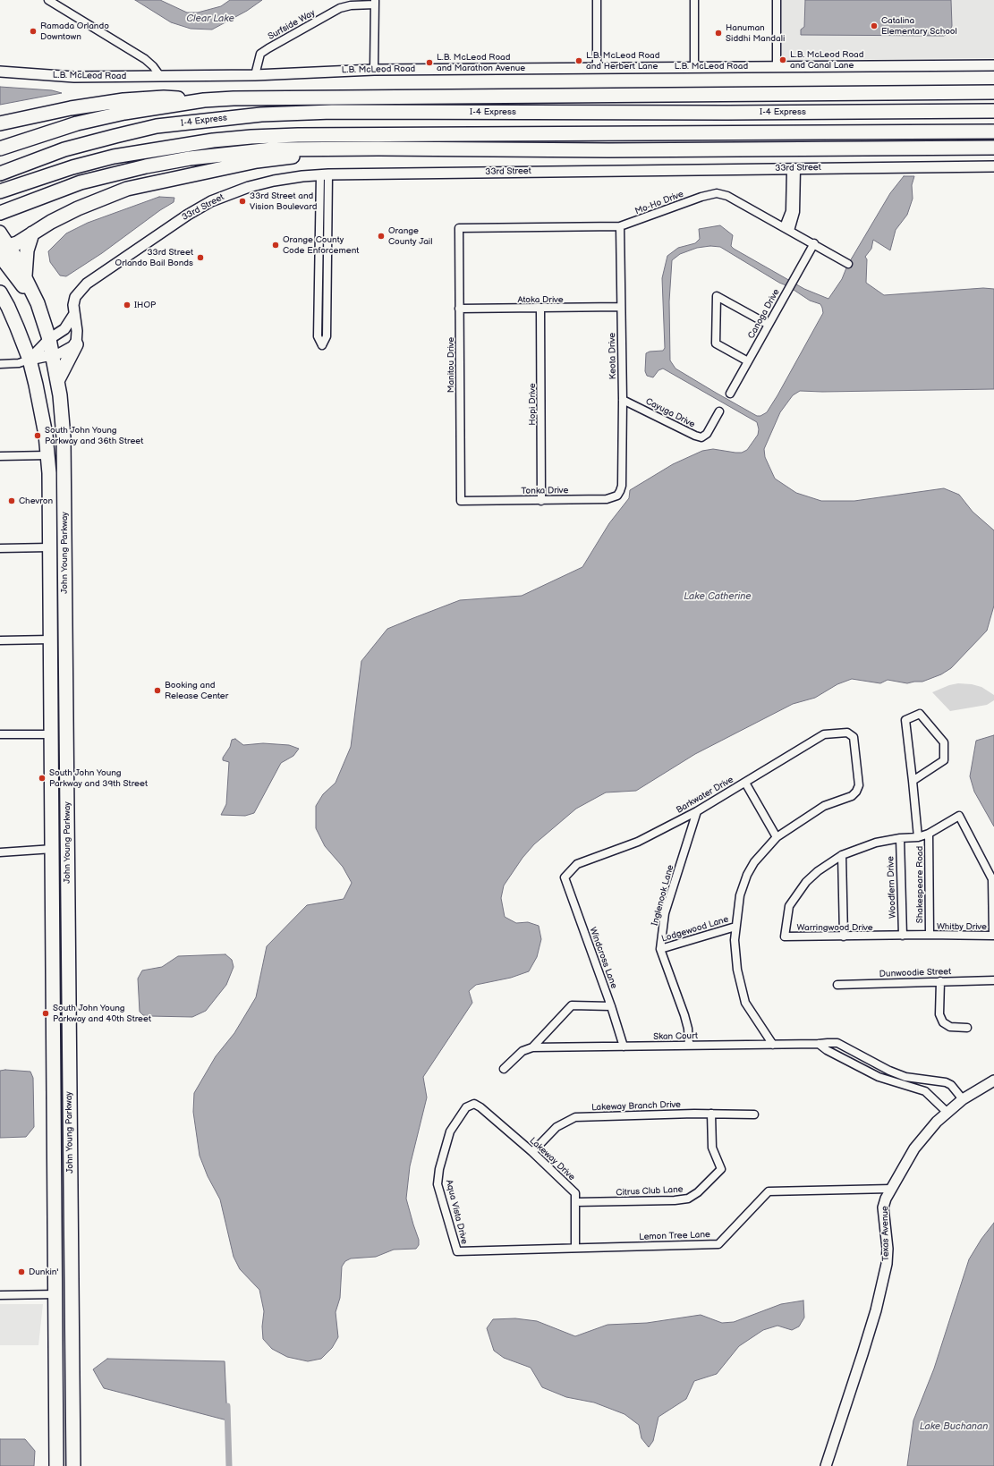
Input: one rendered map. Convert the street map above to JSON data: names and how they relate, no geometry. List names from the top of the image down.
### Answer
{
  "streets": {
    "highway": ["I-4 Express", "John Young Parkway"],
    "street": [
      "Surfside Way",
      "L.B. McLeod Road",
      "33rd Street",
      "Mo-Ho Drive",
      "Atoka Drive",
      "Canoga Drive",
      "Keota Drive",
      "Manitou Drive",
      "Hopi Drive",
      "Cayuga Drive",
      "Tonka Drive",
      "Barkwater Drive",
      "Shakespeare Road",
      "Woodfern Drive",
      "Inglenook Lane",
      "Whitby Drive",
      "Warringwood Drive",
      "Lodgewood Lane",
      "Windcross Lane",
      "Dunwoodie Street",
      "Skan Court",
      "Lakeway Branch Drive",
      "Lakeway Drive",
      "Citrus Club Lane",
      "Aqua Vista Drive",
      "Texas Avenue",
      "Lemon Tree Lane"
    ]
  },
  "crossings": [
    ["Surfside Way", "L.B. McLeod Road"],
    ["33rd Street", "John Young Parkway"],
    ["Mo-Ho Drive", "Canoga Drive"],
    ["Mo-Ho Drive", "Keota Drive"],
    ["Mo-Ho Drive", "Manitou Drive"],
    ["Atoka Drive", "Keota Drive"],
    ["Atoka Drive", "Manitou Drive"],
    ["Atoka Drive", "Hopi Drive"],
    ["Keota Drive", "Cayuga Drive"],
    ["Keota Drive", "Tonka Drive"],
    ["Manitou Drive", "Tonka Drive"],
    ["Hopi Drive", "Tonka Drive"],
    ["Barkwater Drive", "Inglenook Lane"],
    ["Barkwater Drive", "Windcross Lane"],
    ["Shakespeare Road", "Whitby Drive"],
    ["Shakespeare Road", "Warringwood Drive"],
    ["Woodfern Drive", "Warringwood Drive"],
    ["Inglenook Lane", "Lodgewood Lane"],
    ["Inglenook Lane", "Skan Court"],
    ["Whitby Drive", "Warringwood Drive"],
    ["Windcross Lane", "Skan Court"],
    ["Skan Court", "Texas Avenue"],
    ["Lakeway Branch Drive", "Lakeway Drive"],
    ["Lakeway Branch Drive", "Citrus Club Lane"],
    ["Lakeway Drive", "Citrus Club Lane"],
    ["Lakeway Drive", "Aqua Vista Drive"],
    ["Lakeway Drive", "Lemon Tree Lane"],
    ["Aqua Vista Drive", "Lemon Tree Lane"],
    ["Texas Avenue", "Lemon Tree Lane"]
  ],
  "water": ["Clear Lake", "Lake Catherine", "Lake Buchanan"],
  "places": [
    "Catalina Elementary School",
    "Ramada Orlando Downtown",
    "Hanuman Siddhi Mandali",
    "L.B. McLeod Road and Canal Lane",
    "L.B. McLeod Road and Herbert Lane",
    "L.B. McLeod Road and Marathon Avenue",
    "33rd Street and Vision Boulevard",
    "Orange County Jail",
    "Orange County Code Enforcement",
    "33rd Street Orlando Bail Bonds",
    "IHOP",
    "South John Young Parkway and 36th Street",
    "Chevron",
    "Booking and Release Center",
    "South John Young Parkway and 39th Street",
    "South John Young Parkway and 40th Street",
    "Dunkin'"
  ]
}
